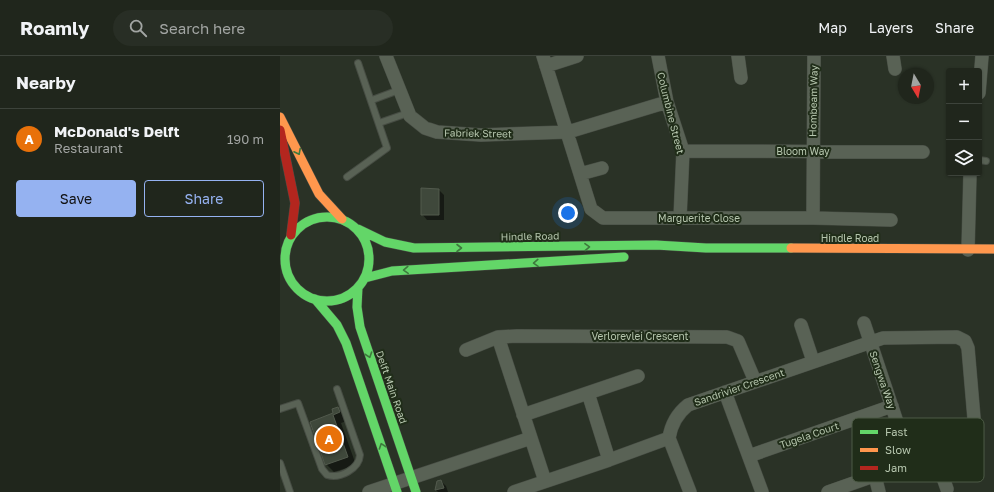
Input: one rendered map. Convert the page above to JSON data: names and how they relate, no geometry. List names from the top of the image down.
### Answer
{
  "streets": {
    "main road": ["Hindle Road", "Delft Main Road"],
    "street": [
      "Hombeam Way",
      "Columbine Street",
      "Fabriek Street",
      "Bloom Way",
      "Marguerite Close",
      "Verlorevlei Crescent",
      "Sengwa Way",
      "Sandrivier Crescent",
      "Tugela Court"
    ]
  },
  "crossings": [
    ["Hombeam Way", "Bloom Way"],
    ["Hombeam Way", "Marguerite Close"],
    ["Columbine Street", "Fabriek Street"],
    ["Columbine Street", "Bloom Way"],
    ["Columbine Street", "Marguerite Close"],
    ["Fabriek Street", "Marguerite Close"],
    ["Hindle Road", "Delft Main Road"],
    ["Verlorevlei Crescent", "Sandrivier Crescent"],
    ["Sengwa Way", "Sandrivier Crescent"],
    ["Sengwa Way", "Tugela Court"]
  ],
  "legend": ["Fast", "Slow", "Jam"],
  "north": "bottom",
  "page": {
    "header": "Roamly",
    "search": "Search here",
    "nav": ["Map", "Layers", "Share"],
    "heading": "Nearby",
    "map_buttons": ["+", "−"],
    "list": [
      {
        "mark": "A",
        "name": "McDonald's Delft",
        "note": "Restaurant",
        "value": "190 m"
      }
    ],
    "buttons": ["Save", "Share"],
    "pins": "A"
  }
}
